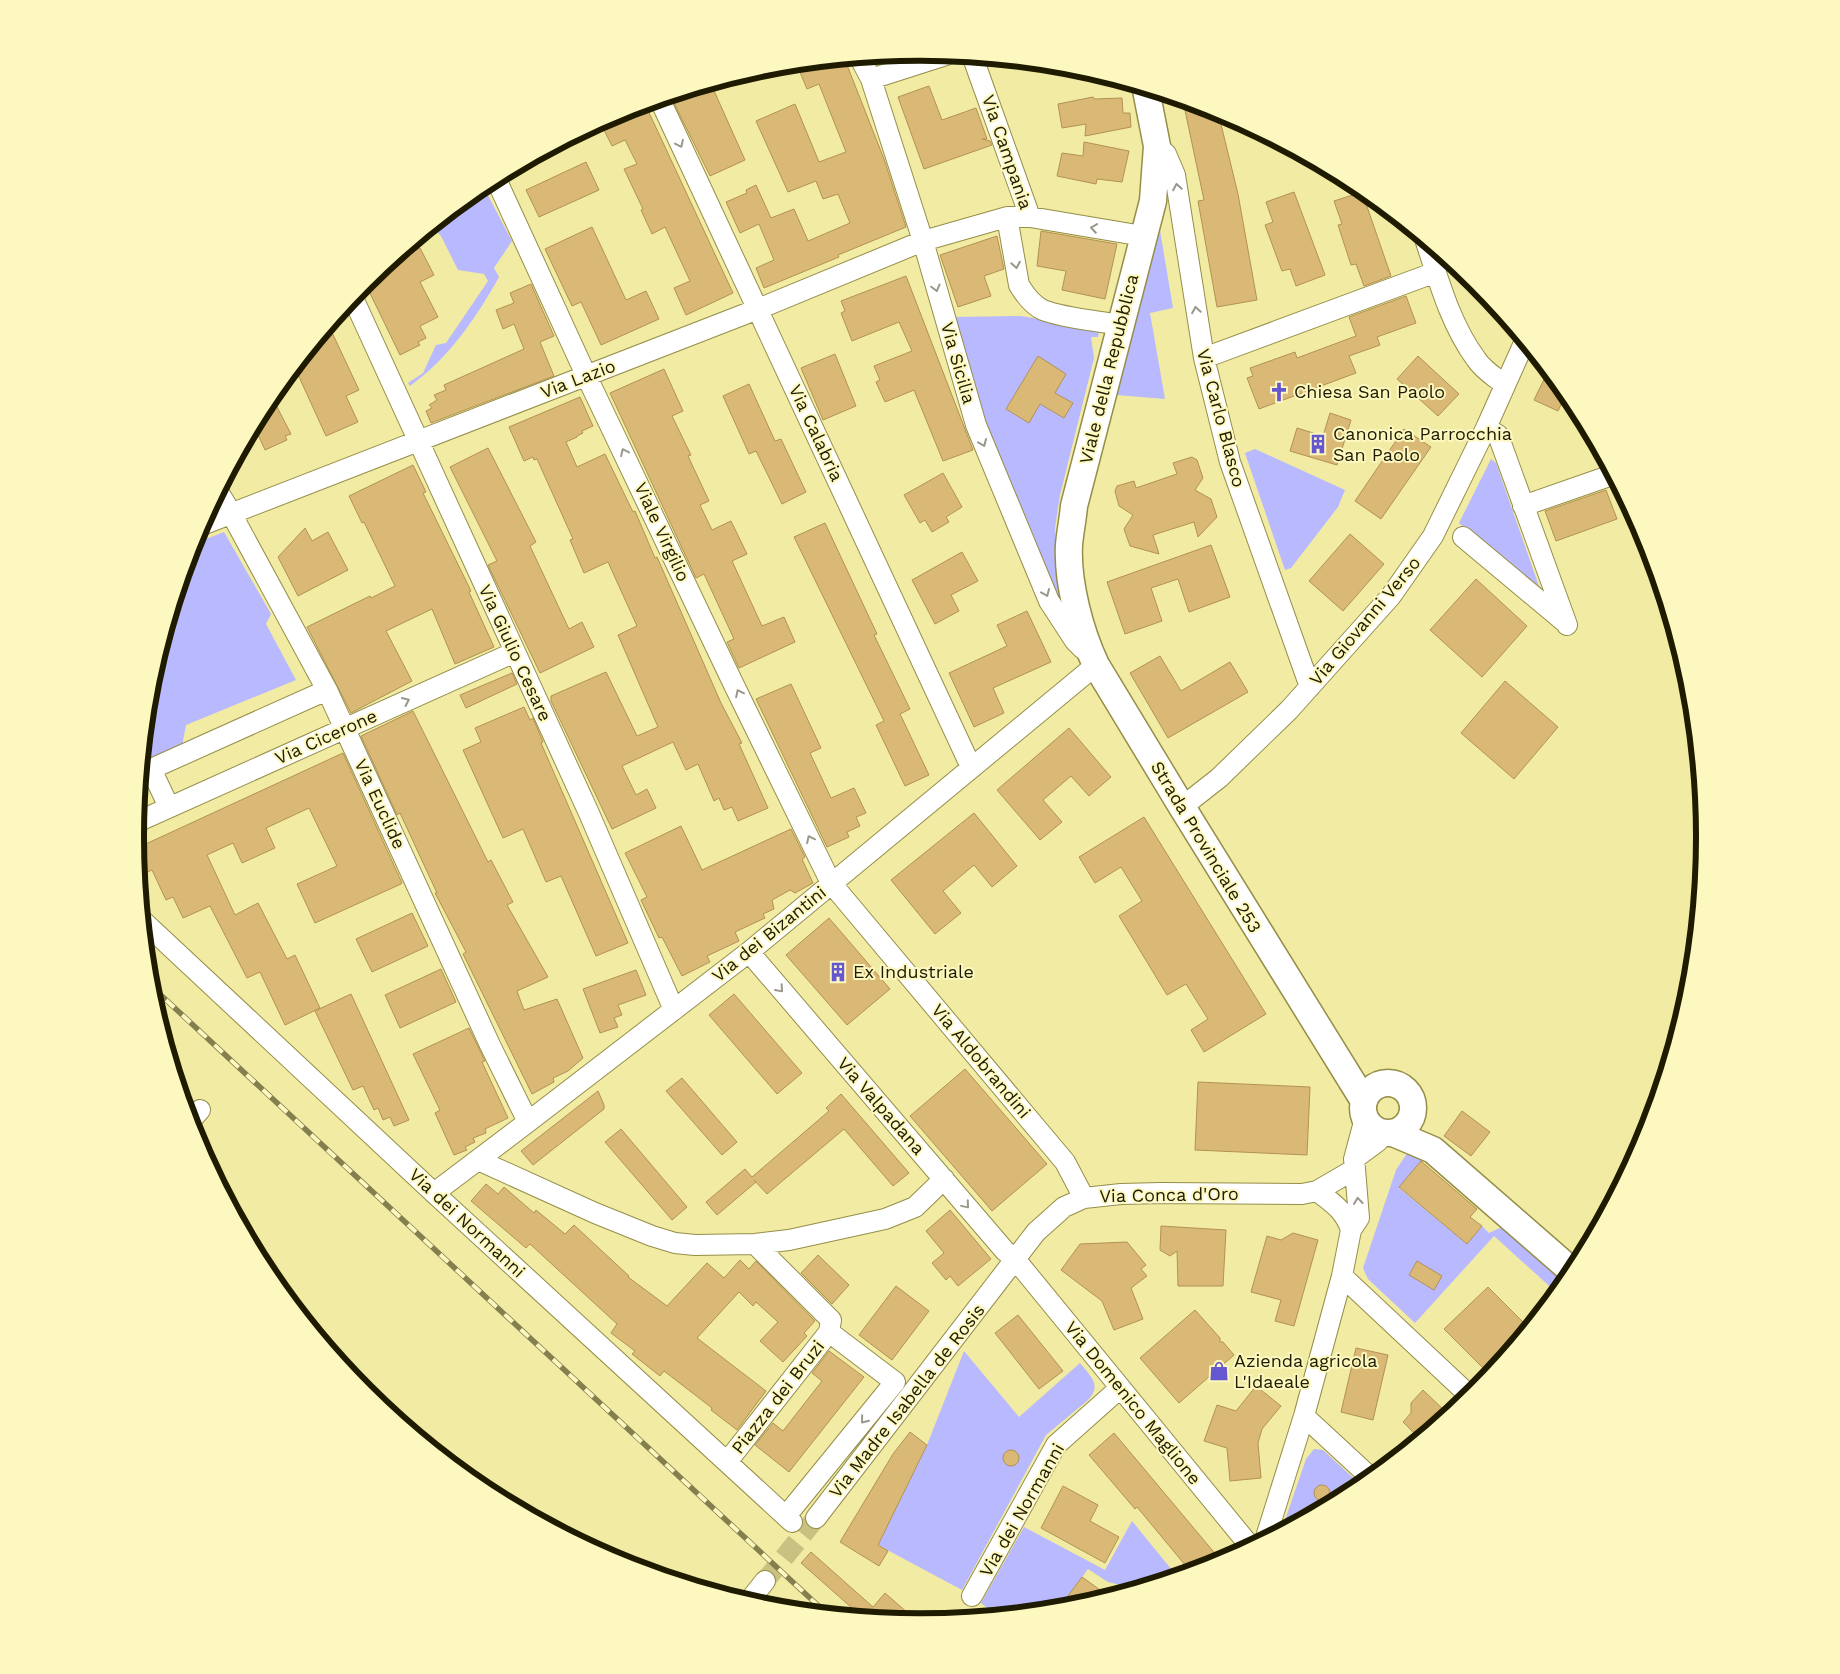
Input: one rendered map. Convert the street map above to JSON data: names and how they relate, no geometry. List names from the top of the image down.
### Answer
{
  "streets": {
    "main road": ["Viale della Repubblica", "Strada Provinciale 253"],
    "street": [
      "Via Campania",
      "Via Sicilia",
      "Via Lazio",
      "Via Carlo Blasco",
      "Via Calabria",
      "Viale Virgilio",
      "Via Giovanni Verso",
      "Via Giulio Cesare",
      "Via Cicerone",
      "Via Euclide",
      "Via dei Bizantini",
      "Via Aldobrandini",
      "Via Valpadana",
      "Via Conca d'Oro",
      "Via dei Normanni",
      "Piazza dei Bruzi",
      "Via Madre Isabella de Rosis",
      "Via Domenico Maglione"
    ]
  },
  "crossings": [
    ["Via Campania", "Viale della Repubblica"],
    ["Via Campania", "Via Lazio"],
    ["Via Sicilia", "Viale della Repubblica"],
    ["Via Sicilia", "Via Lazio"],
    ["Via Sicilia", "Strada Provinciale 253"],
    ["Via Sicilia", "Via dei Bizantini"],
    ["Viale della Repubblica", "Via Lazio"],
    ["Viale della Repubblica", "Via Carlo Blasco"],
    ["Viale della Repubblica", "Strada Provinciale 253"],
    ["Viale della Repubblica", "Via dei Bizantini"],
    ["Via Lazio", "Via Calabria"],
    ["Via Lazio", "Viale Virgilio"],
    ["Via Lazio", "Via Giulio Cesare"],
    ["Via Lazio", "Via Euclide"],
    ["Via Carlo Blasco", "Via Giovanni Verso"],
    ["Via Calabria", "Via dei Bizantini"],
    ["Viale Virgilio", "Via dei Bizantini"],
    ["Viale Virgilio", "Via Aldobrandini"],
    ["Via Giovanni Verso", "Strada Provinciale 253"],
    ["Via Giulio Cesare", "Via Cicerone"],
    ["Via Giulio Cesare", "Via dei Bizantini"],
    ["Via Cicerone", "Via Euclide"],
    ["Via Euclide", "Via dei Bizantini"],
    ["Strada Provinciale 253", "Via dei Bizantini"],
    ["Via dei Bizantini", "Via Aldobrandini"],
    ["Via dei Bizantini", "Via Valpadana"],
    ["Via dei Bizantini", "Via dei Normanni"],
    ["Via Aldobrandini", "Via Conca d'Oro"],
    ["Via Valpadana", "Via Conca d'Oro"],
    ["Via Valpadana", "Via Domenico Maglione"],
    ["Via Conca d'Oro", "Via Madre Isabella de Rosis"],
    ["Via Conca d'Oro", "Via Domenico Maglione"],
    ["Via dei Normanni", "Piazza dei Bruzi"],
    ["Via dei Normanni", "Via Domenico Maglione"]
  ],
  "one_way": [
    "Via Campania",
    "Via Sicilia",
    "Via Carlo Blasco",
    "Viale Virgilio",
    "Via Cicerone",
    "Via Valpadana"
  ],
  "places": {
    "church": ["Chiesa San Paolo"],
    "building": ["Canonica Parrocchia San Paolo", "Ex Industriale"],
    "shop": ["Azienda agricola L'Idaeale"]
  }
}
